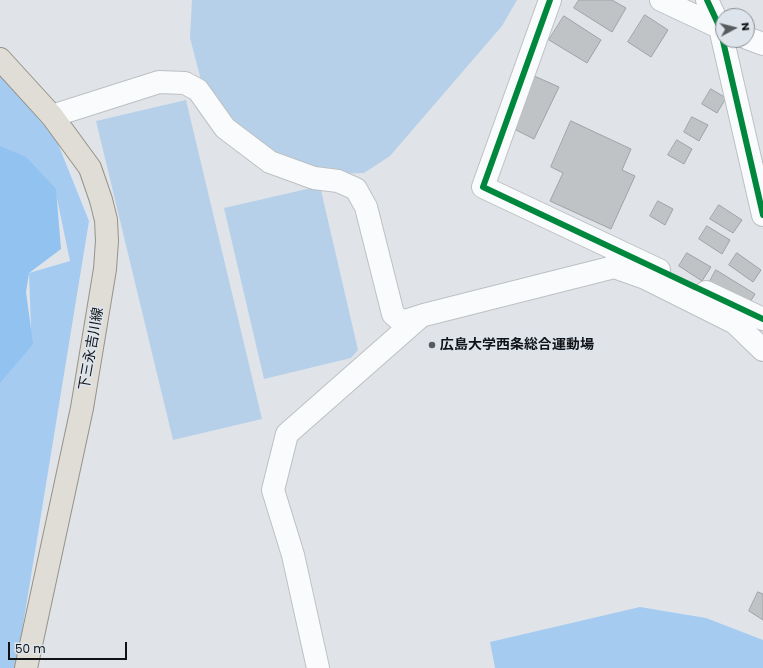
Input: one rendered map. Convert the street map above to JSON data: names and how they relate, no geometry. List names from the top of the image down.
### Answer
{
  "streets": {
    "main road": ["下三永吉川線"]
  },
  "places": ["広島大学西条総合運動場"],
  "scale_bar": "50 m",
  "north": "right"
}
